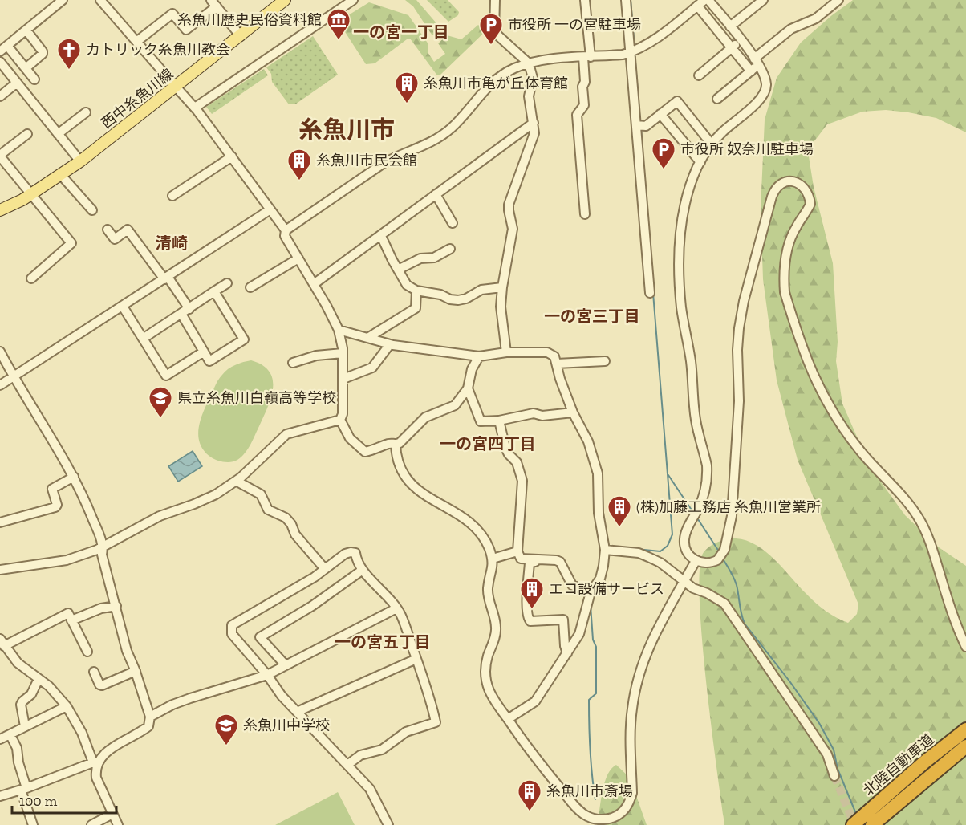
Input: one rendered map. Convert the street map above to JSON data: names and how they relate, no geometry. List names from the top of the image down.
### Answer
{
  "streets": {
    "highway": ["北陸自動車道"],
    "main road": ["西中糸魚川線"]
  },
  "districts": [
    "一の宮一丁目",
    "糸魚川市",
    "清崎",
    "一の宮三丁目",
    "一の宮四丁目",
    "一の宮五丁目"
  ],
  "places": {
    "museum": ["糸魚川歴史民俗資料館"],
    "parking": ["市役所 一の宮駐車場", "市役所 奴奈川駐車場"],
    "church": ["カトリック糸魚川教会"],
    "building": [
      "糸魚川市亀が丘体育館",
      "糸魚川市民会館",
      "(株)加藤工務店 糸魚川営業所",
      "エコ設備サービス",
      "糸魚川市斎場"
    ],
    "school or university": ["県立糸魚川白嶺高等学校", "糸魚川中学校"]
  },
  "scale_bar": "100 m"
}
